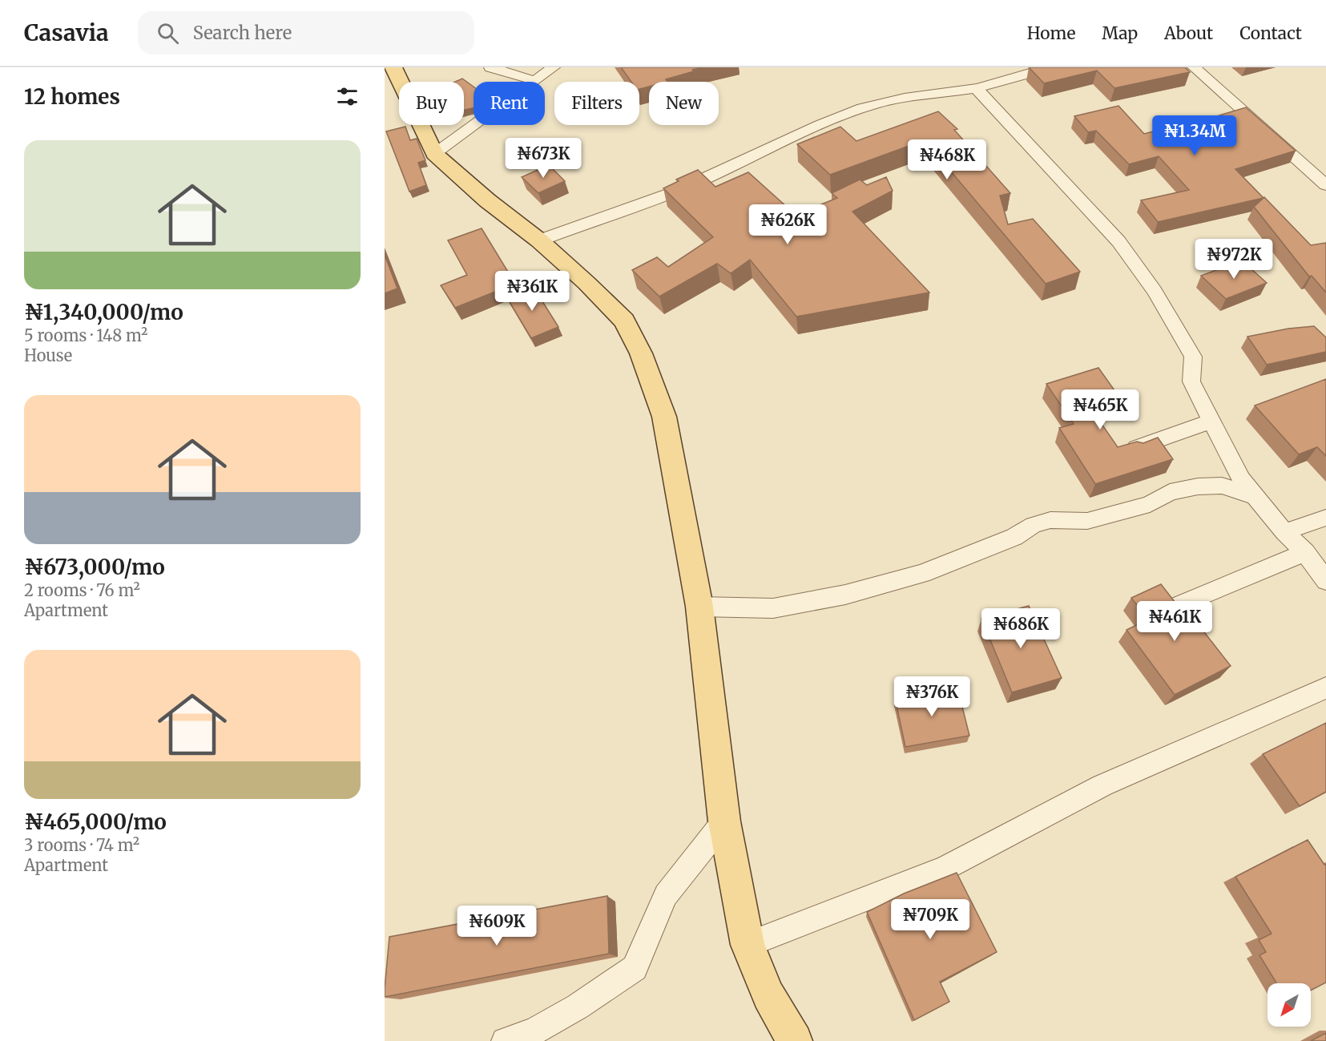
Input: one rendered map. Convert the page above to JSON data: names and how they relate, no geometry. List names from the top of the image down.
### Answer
{
  "north": "bottom left",
  "page": {
    "header": "Casavia",
    "search": "Search here",
    "nav": [
      "Home",
      "Map",
      "About",
      "Contact"
    ],
    "heading": "12 homes",
    "chip": [
      "Buy",
      "Rent",
      "Filters",
      "New"
    ],
    "price": [
      "₦1.34M",
      "₦673K",
      "₦468K",
      "₦626K",
      "₦972K",
      "₦361K",
      "₦465K",
      "₦461K",
      "₦686K",
      "₦376K",
      "₦709K",
      "₦609K"
    ],
    "list": [
      {
        "name": "₦1,340,000/mo",
        "note": "5 rooms · 148 m² · House"
      },
      {
        "name": "₦673,000/mo",
        "note": "2 rooms · 76 m² · Apartment"
      },
      {
        "name": "₦465,000/mo",
        "note": "3 rooms · 74 m² · Apartment"
      }
    ]
  }
}
